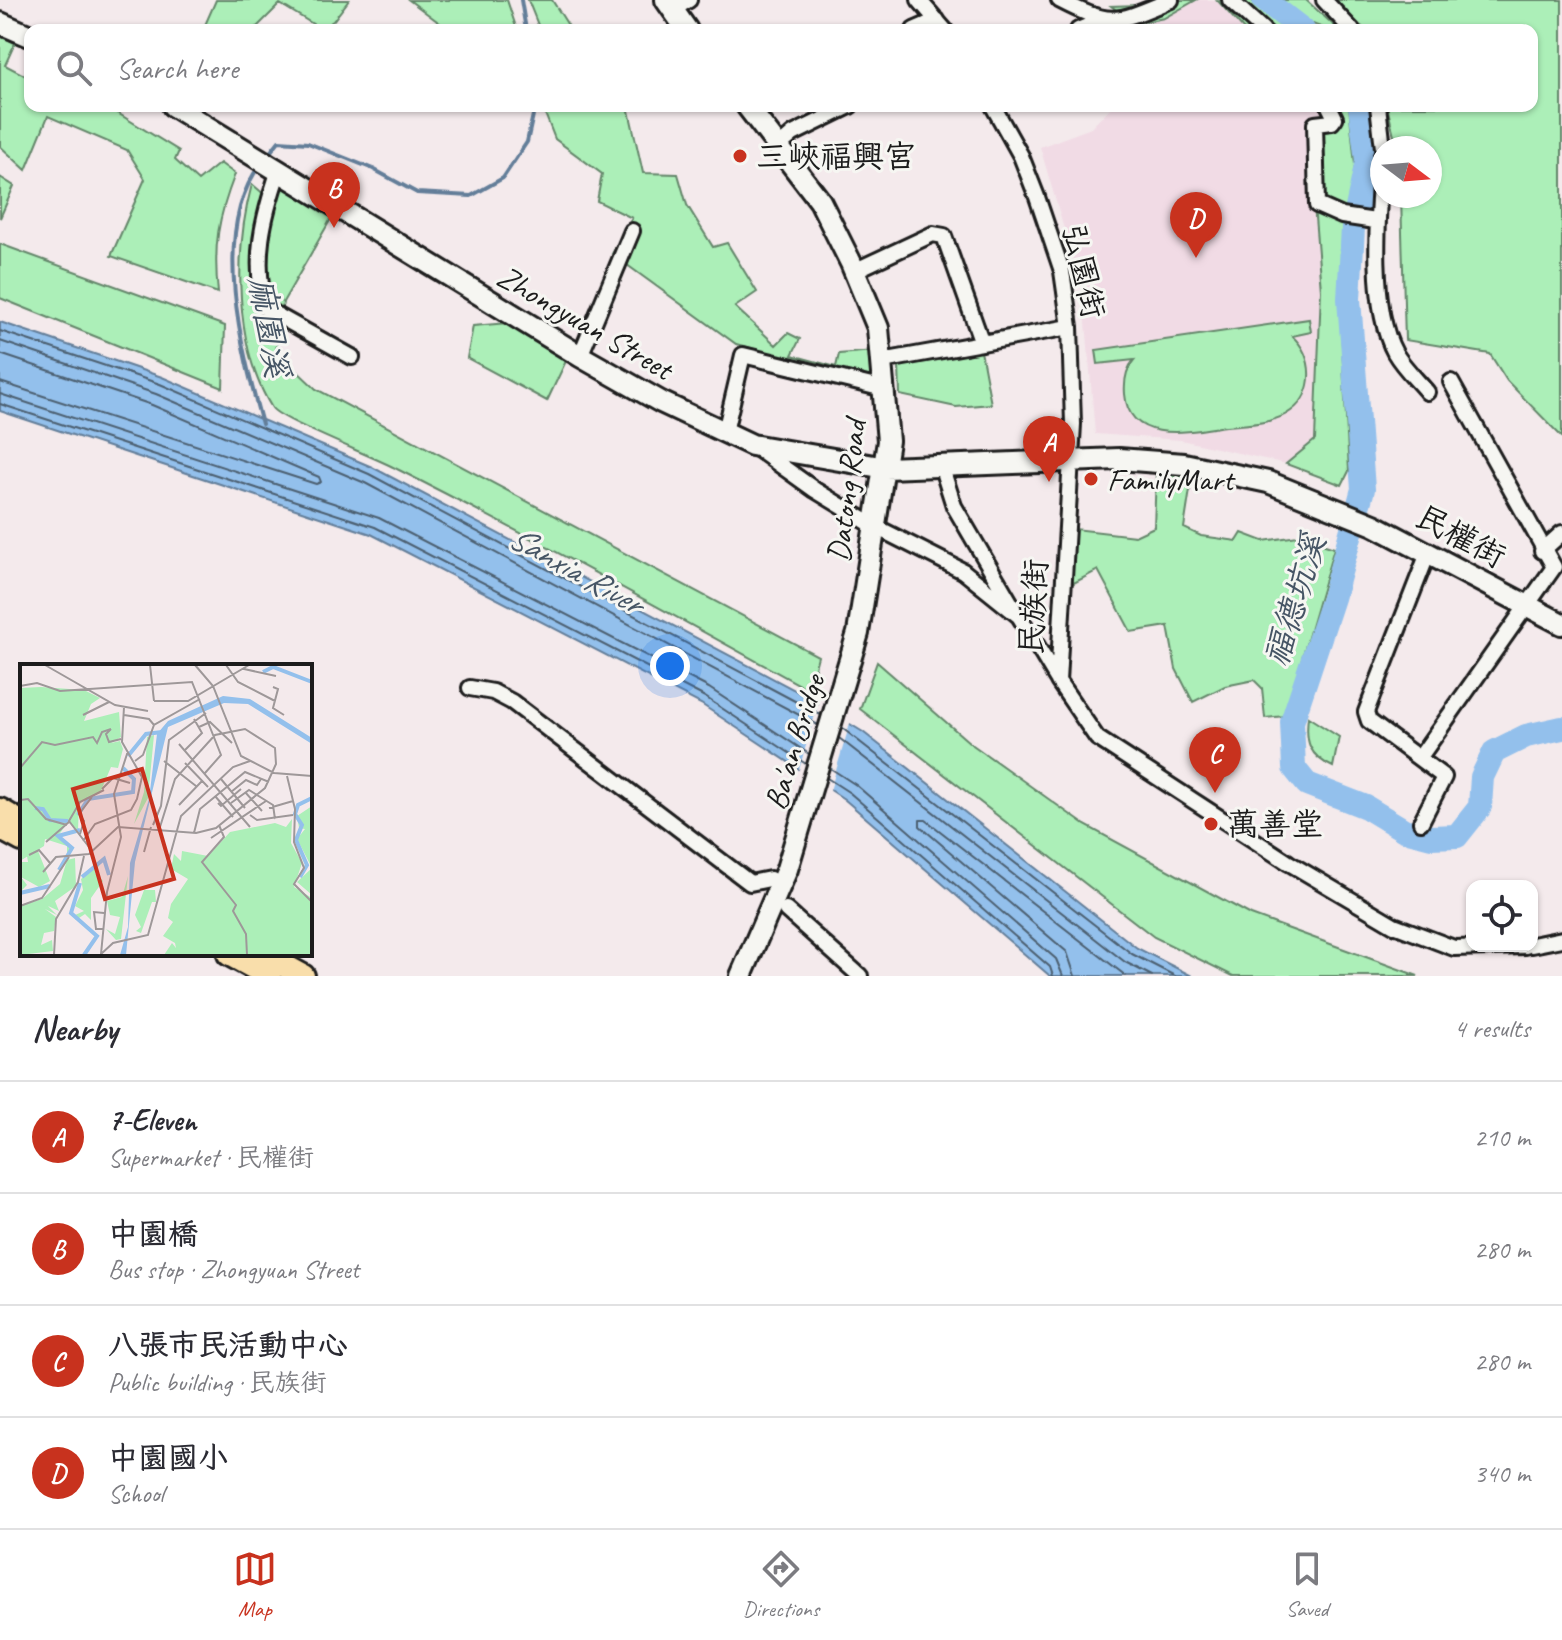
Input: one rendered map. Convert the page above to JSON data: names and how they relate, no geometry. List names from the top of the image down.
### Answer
{
  "streets": {
    "street": [
      "弘園街",
      "Zhongyuan Street",
      "Datong Road",
      "民權街",
      "民族街",
      "Ba'an Bridge"
    ]
  },
  "crossings": [
    ["弘園街", "民權街"],
    ["弘園街", "民族街"],
    ["Zhongyuan Street", "Datong Road"],
    ["Datong Road", "Ba'an Bridge"],
    ["民權街", "民族街"]
  ],
  "water": ["麻園溪", "Sanxia River", "福德坑溪"],
  "places": ["三峽福興宮", "FamilyMart", "萬善堂"],
  "north": "right",
  "page": {
    "search": "Search here",
    "pins": [
      "B",
      "D",
      "A",
      "C"
    ],
    "heading": ["Nearby", "4 results"],
    "list": [
      {
        "mark": "A",
        "name": "7-Eleven",
        "note": "Supermarket · 民權街",
        "value": "210 m"
      },
      {
        "mark": "B",
        "name": "中園橋",
        "note": "Bus stop · Zhongyuan Street",
        "value": "280 m"
      },
      {
        "mark": "C",
        "name": "八張市民活動中心",
        "note": "Public building · 民族街",
        "value": "280 m"
      },
      {
        "mark": "D",
        "name": "中園國小",
        "note": "School",
        "value": "340 m"
      }
    ],
    "nav": ["Map", "Directions", "Saved"]
  }
}
